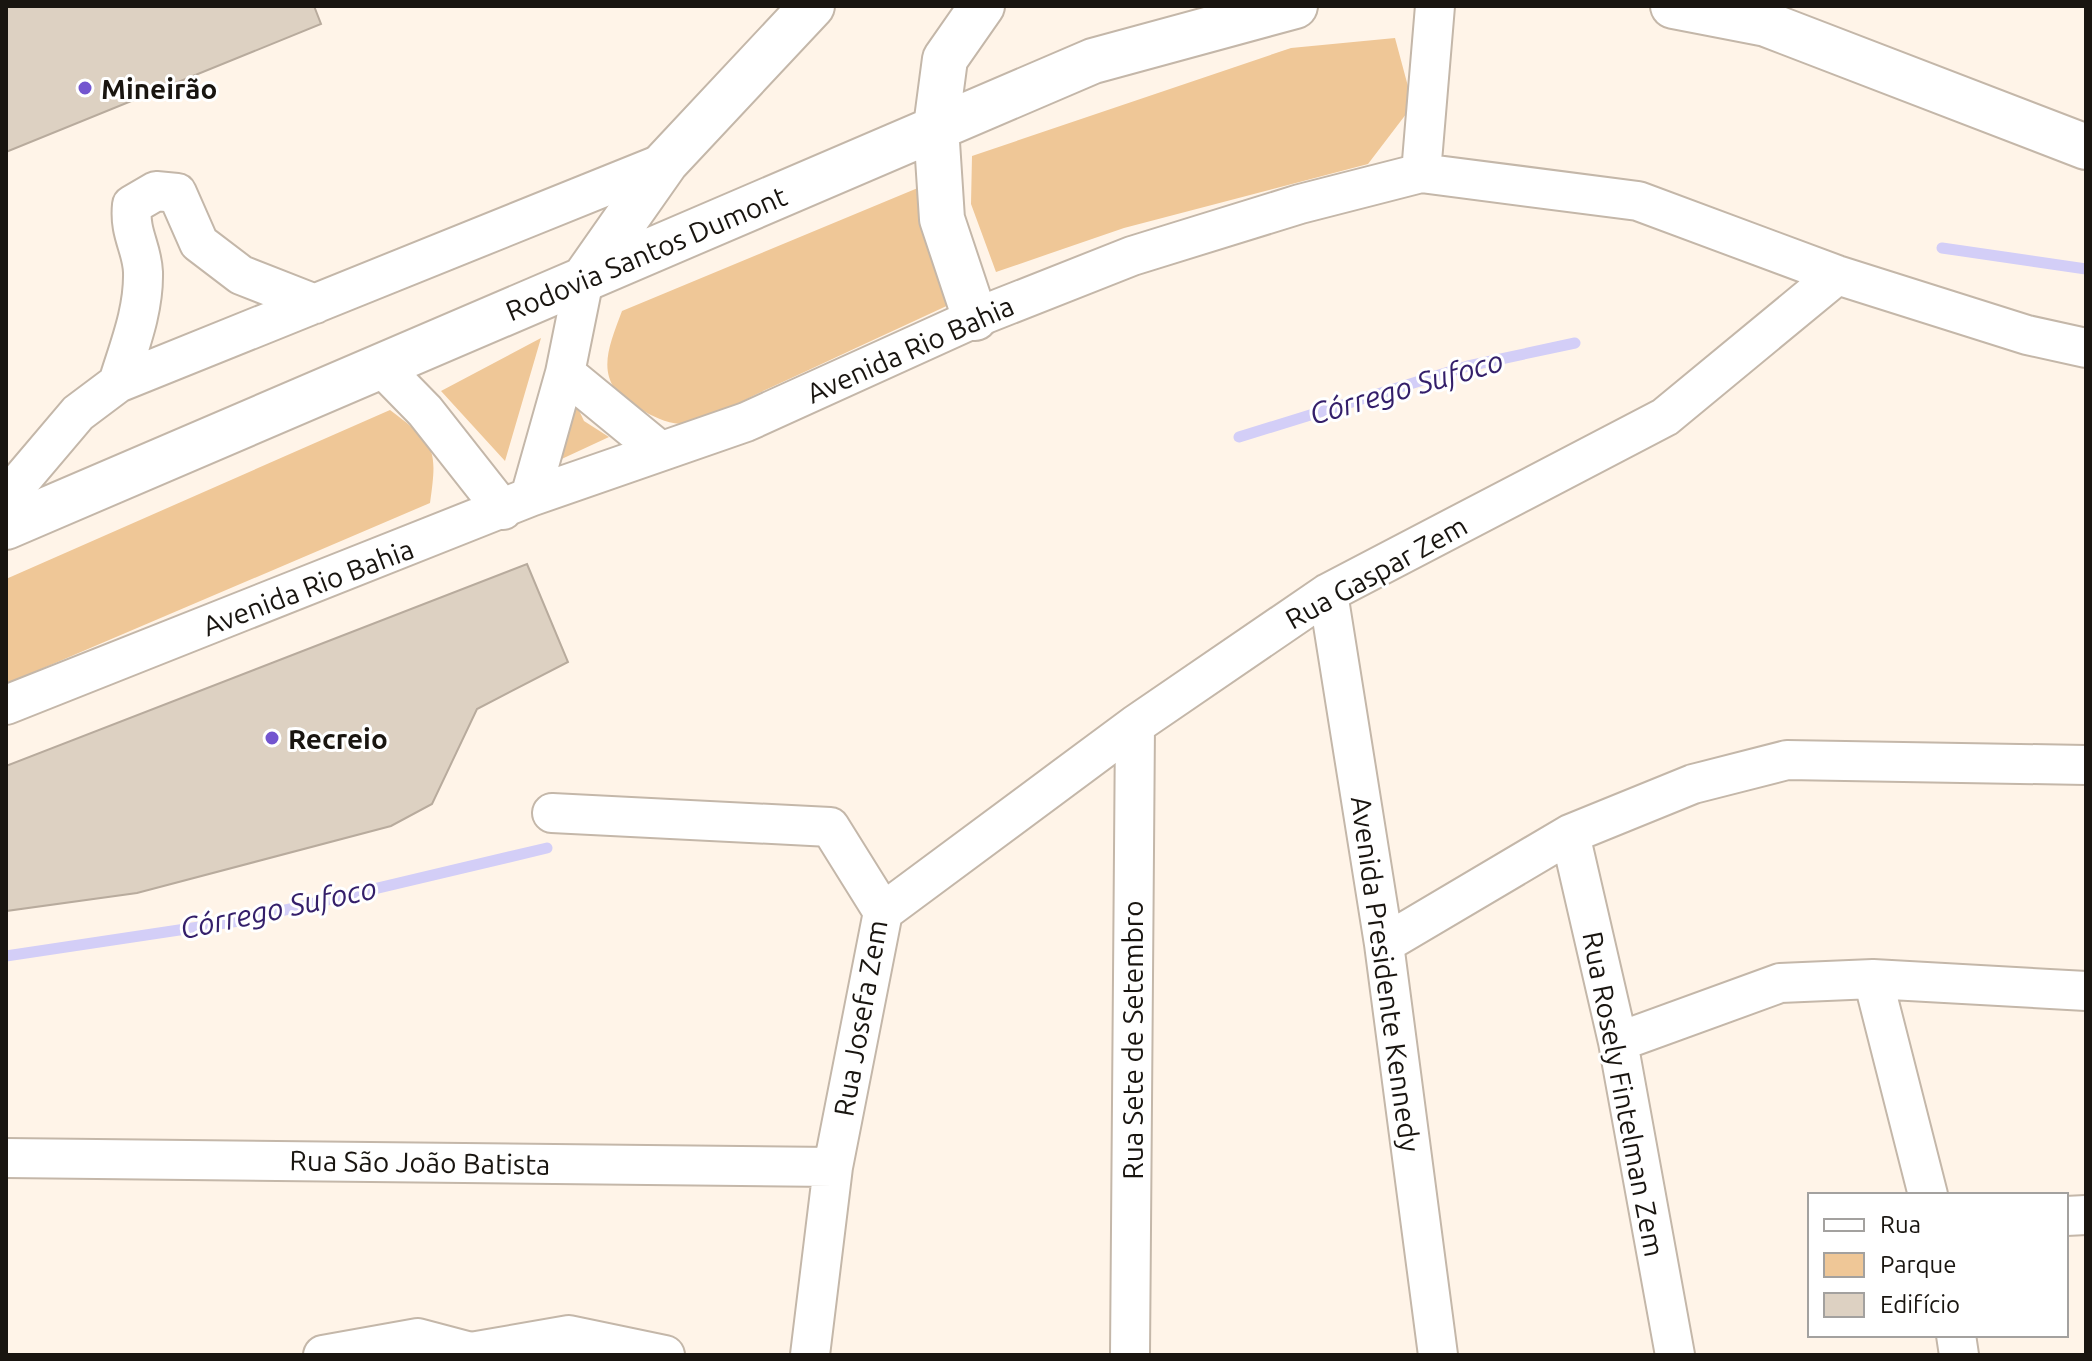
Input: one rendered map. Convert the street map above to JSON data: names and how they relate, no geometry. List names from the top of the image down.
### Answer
{
  "streets": {
    "highway": ["Rodovia Santos Dumont"],
    "street": [
      "Avenida Rio Bahia",
      "Rua Gaspar Zem",
      "Avenida Presidente Kennedy",
      "Rua Josefa Zem",
      "Rua Sete de Setembro",
      "Rua Rosely Fintelman Zem",
      "Rua São João Batista"
    ]
  },
  "crossings": [
    ["Avenida Rio Bahia", "Rua Gaspar Zem"],
    ["Rua Gaspar Zem", "Avenida Presidente Kennedy"],
    ["Rua Gaspar Zem", "Rua Josefa Zem"],
    ["Rua Gaspar Zem", "Rua Sete de Setembro"],
    ["Rua Josefa Zem", "Rua São João Batista"]
  ],
  "water": ["Córrego Sufoco"],
  "places": ["Mineirão", "Recreio"],
  "legend": ["Rua", "Parque", "Edifício"]
}
